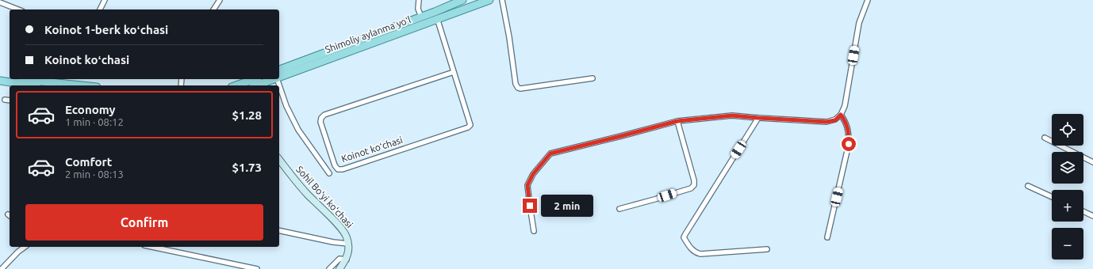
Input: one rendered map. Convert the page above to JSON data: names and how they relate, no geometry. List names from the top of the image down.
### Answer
{
  "streets": {
    "main road": ["Shimoliy aylanma yoʻl", "Sohil Boʻyi koʻchasi"],
    "street": ["Koinot koʻchasi"]
  },
  "crossings": [
    ["Shimoliy aylanma yoʻl", "Koinot koʻchasi"]
  ],
  "page": {
    "banner": ["Koinot 1-berk koʻchasi", "Koinot koʻchasi"],
    "list": [
      {
        "name": "Economy",
        "note": "1 min · 08:12",
        "value": "$1.28"
      },
      {
        "name": "Comfort",
        "note": "2 min · 08:13",
        "value": "$1.73"
      }
    ],
    "map_buttons": ["+", "−"],
    "bubble": "2 min",
    "buttons": "Confirm"
  }
}
